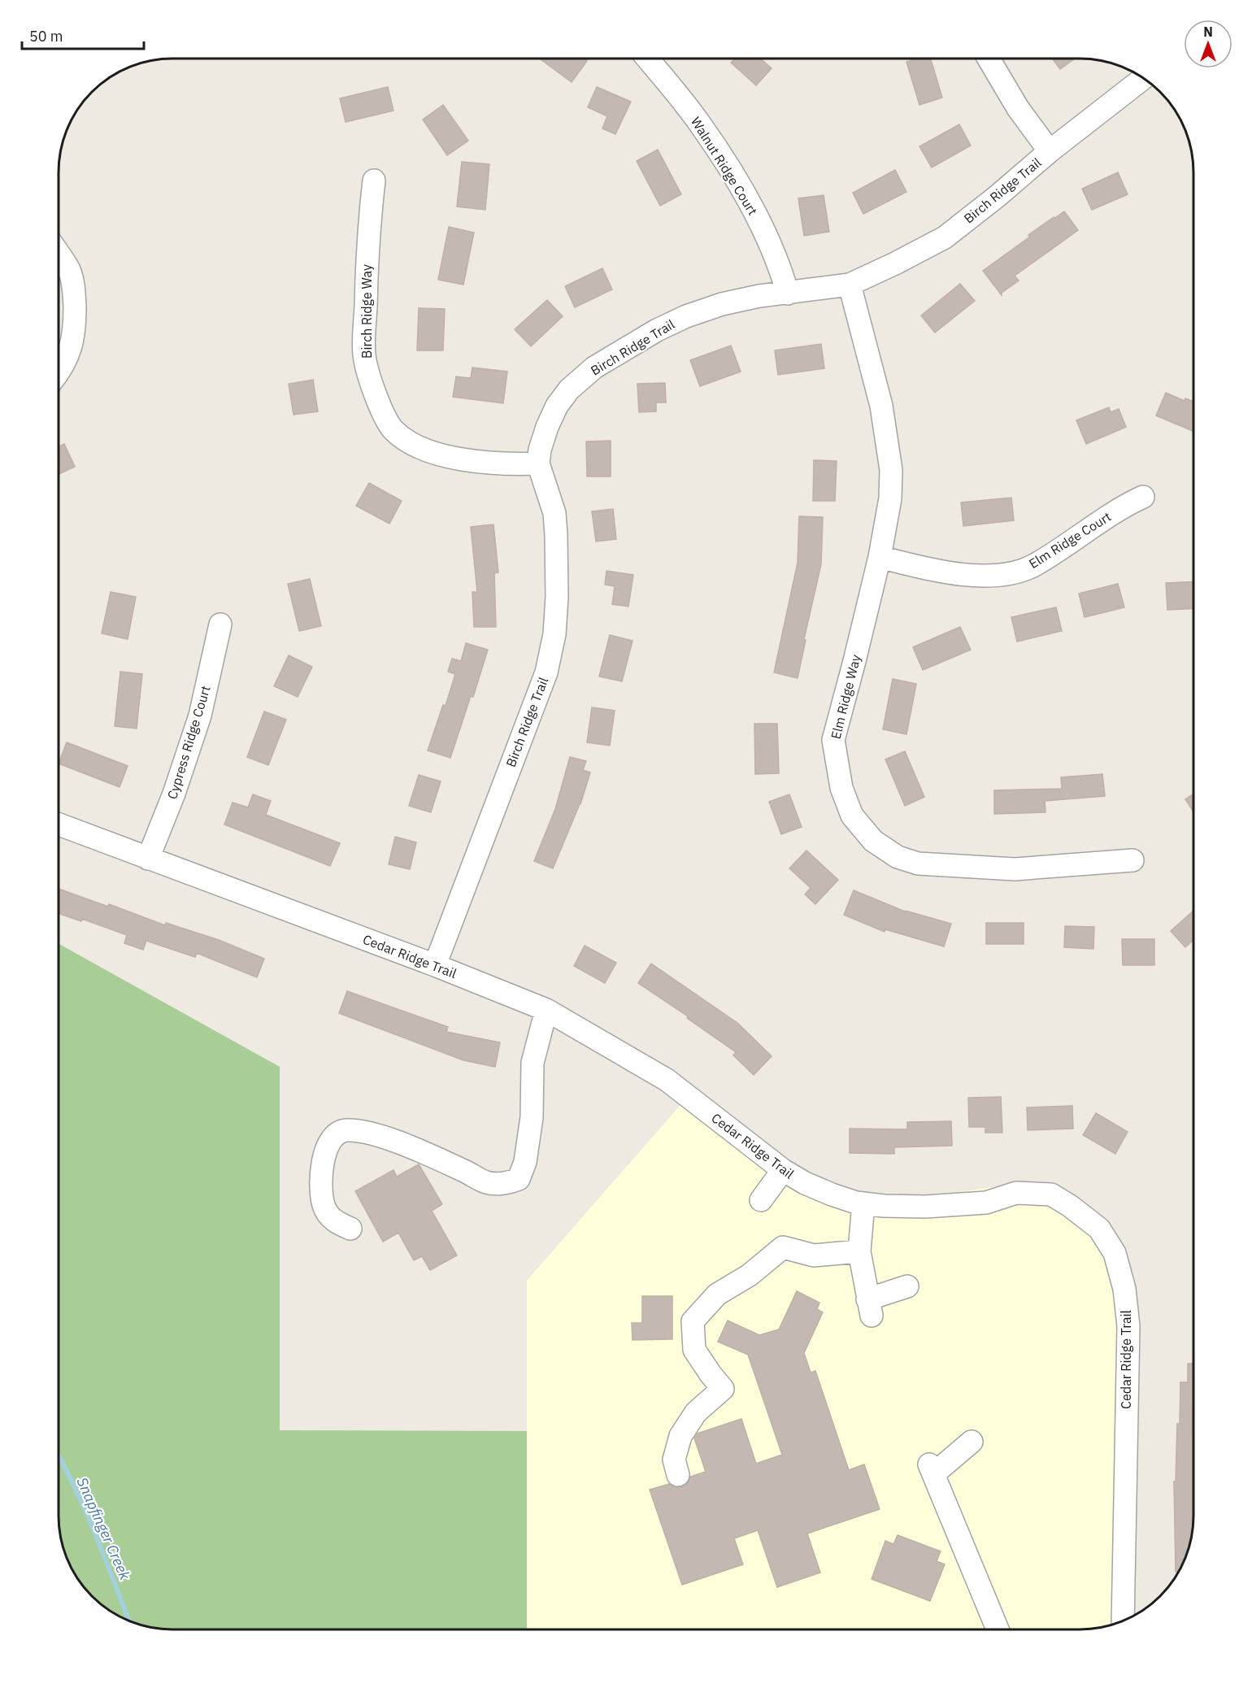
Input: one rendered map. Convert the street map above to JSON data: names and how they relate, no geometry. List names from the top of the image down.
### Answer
{
  "streets": {
    "street": [
      "Walnut Ridge Court",
      "Birch Ridge Trail",
      "Birch Ridge Way",
      "Elm Ridge Court",
      "Elm Ridge Way",
      "Cypress Ridge Court",
      "Cedar Ridge Trail"
    ]
  },
  "crossings": [
    ["Walnut Ridge Court", "Birch Ridge Trail"],
    ["Birch Ridge Trail", "Birch Ridge Way"],
    ["Birch Ridge Trail", "Elm Ridge Way"],
    ["Birch Ridge Trail", "Cedar Ridge Trail"],
    ["Elm Ridge Court", "Elm Ridge Way"],
    ["Cypress Ridge Court", "Cedar Ridge Trail"]
  ],
  "water": ["Snapfinger Creek"],
  "scale_bar": "50 m",
  "north": "top"
}
